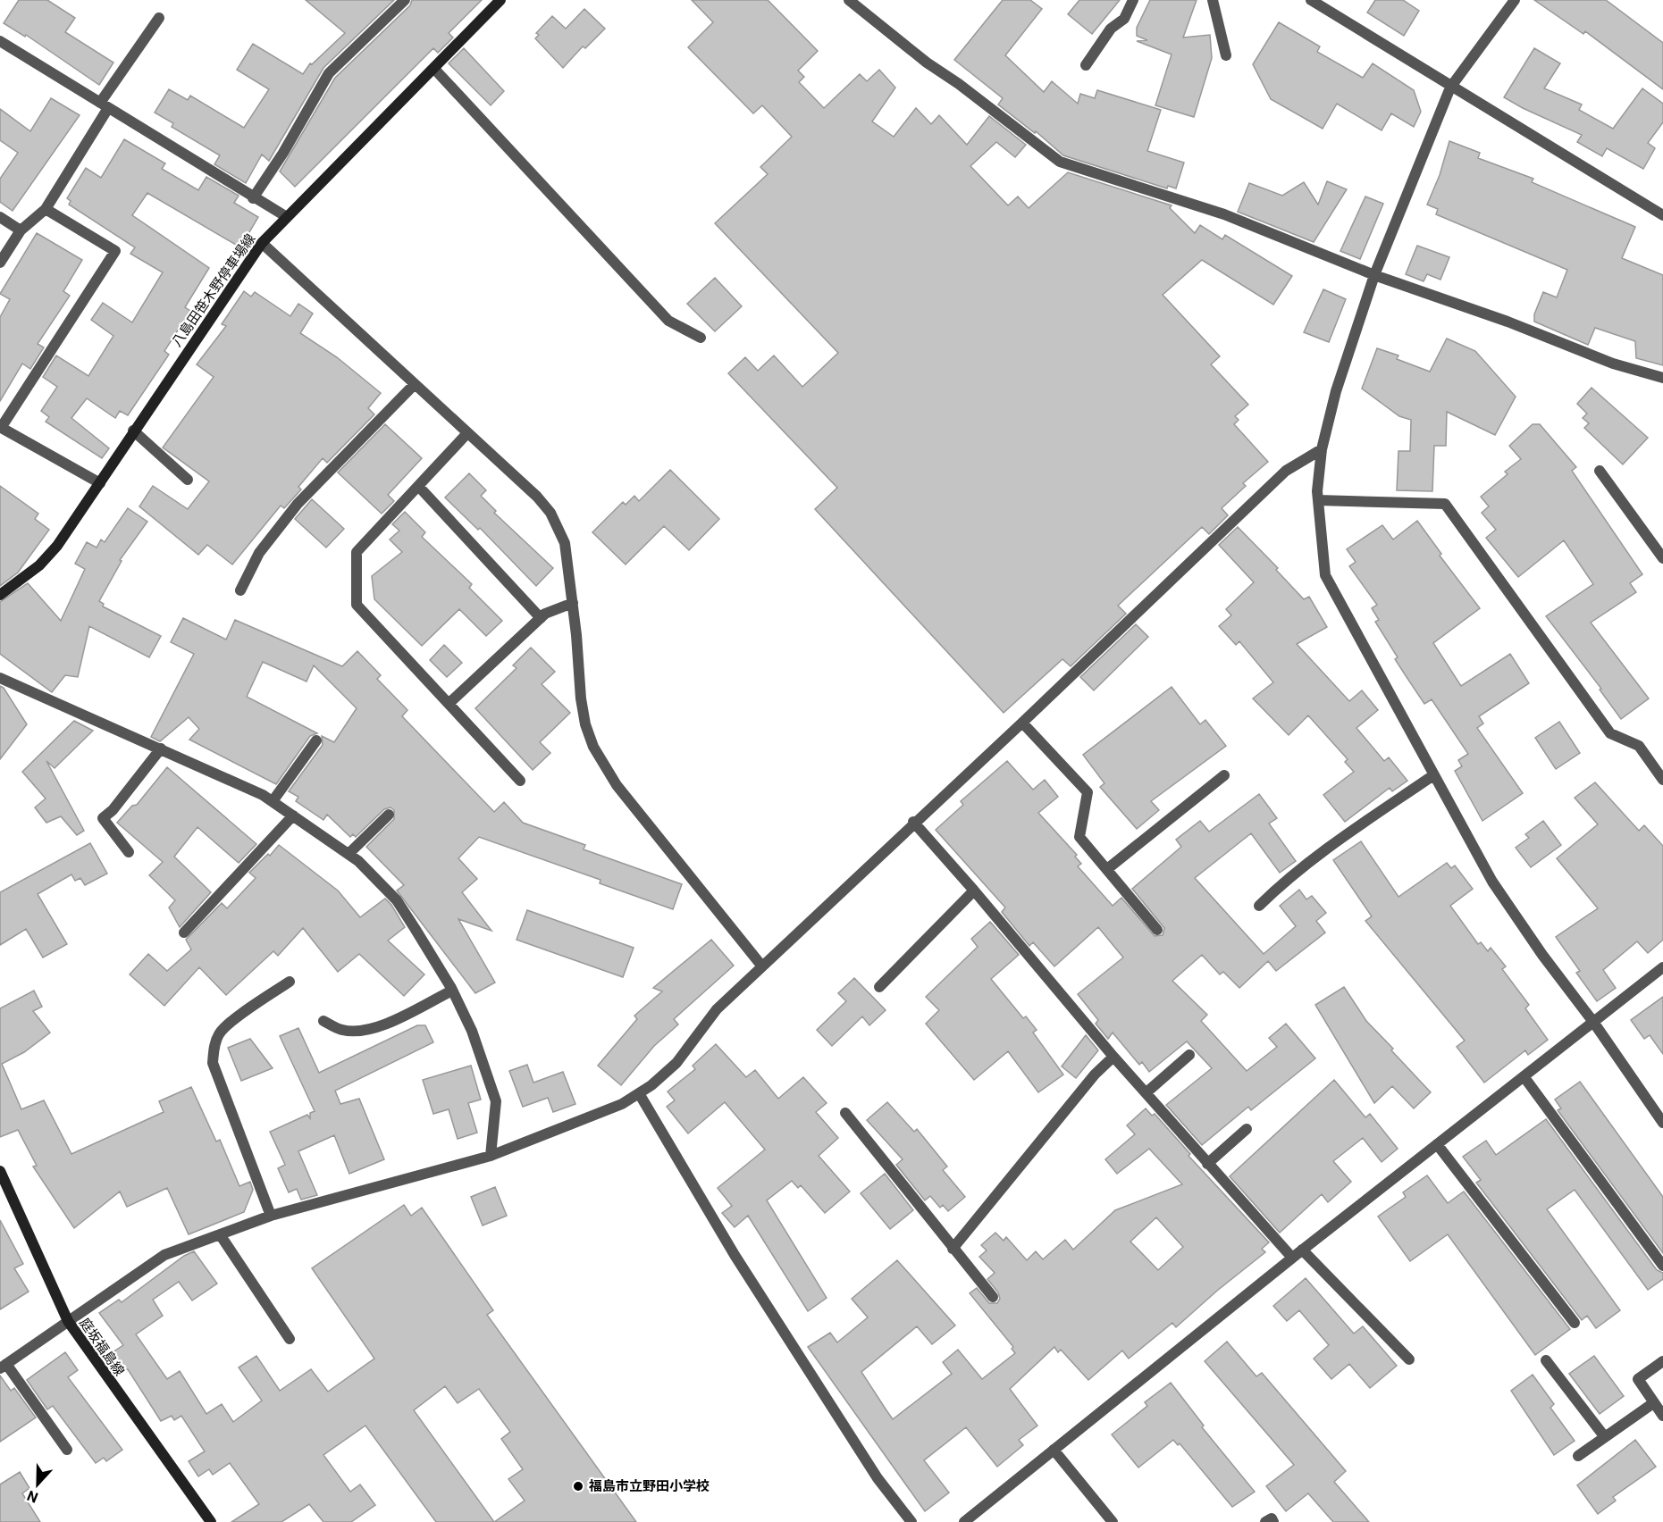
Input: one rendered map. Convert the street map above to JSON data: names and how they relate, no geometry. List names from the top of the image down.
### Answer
{
  "streets": {
    "main road": ["八島田笹木野停車場線", "庭坂福島線"]
  },
  "places": ["福島市立野田小学校"],
  "north": "bottom"
}
